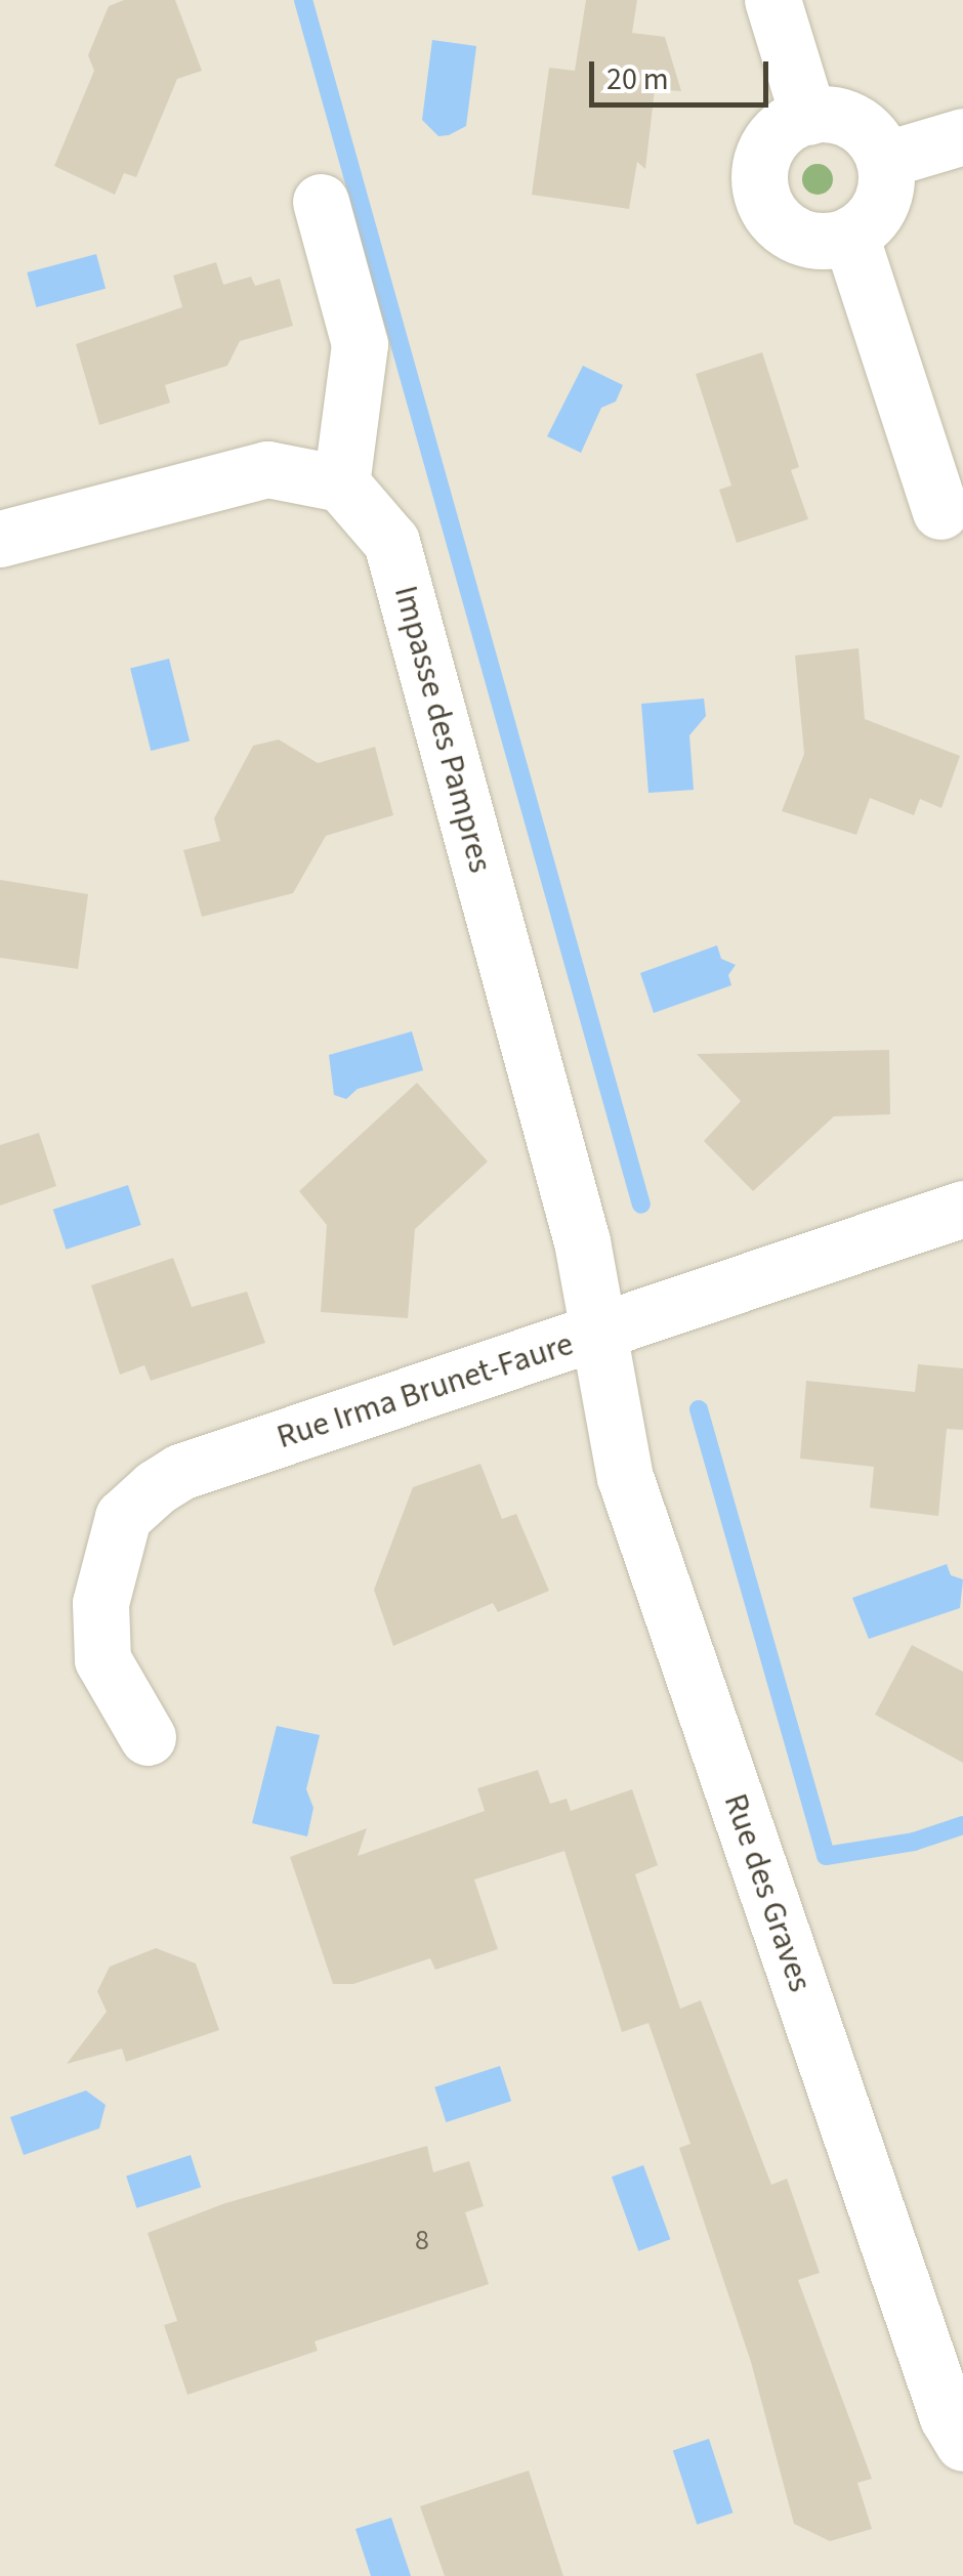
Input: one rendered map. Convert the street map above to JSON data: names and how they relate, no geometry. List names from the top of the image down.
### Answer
{
  "streets": {
    "street": ["Impasse des Pampres", "Rue Irma Brunet-Faure", "Rue des Graves"]
  },
  "crossings": [
    ["Impasse des Pampres", "Rue Irma Brunet-Faure"],
    ["Impasse des Pampres", "Rue des Graves"],
    ["Rue Irma Brunet-Faure", "Rue des Graves"]
  ],
  "house_numbers": ["8"],
  "scale_bar": "20 m"
}
